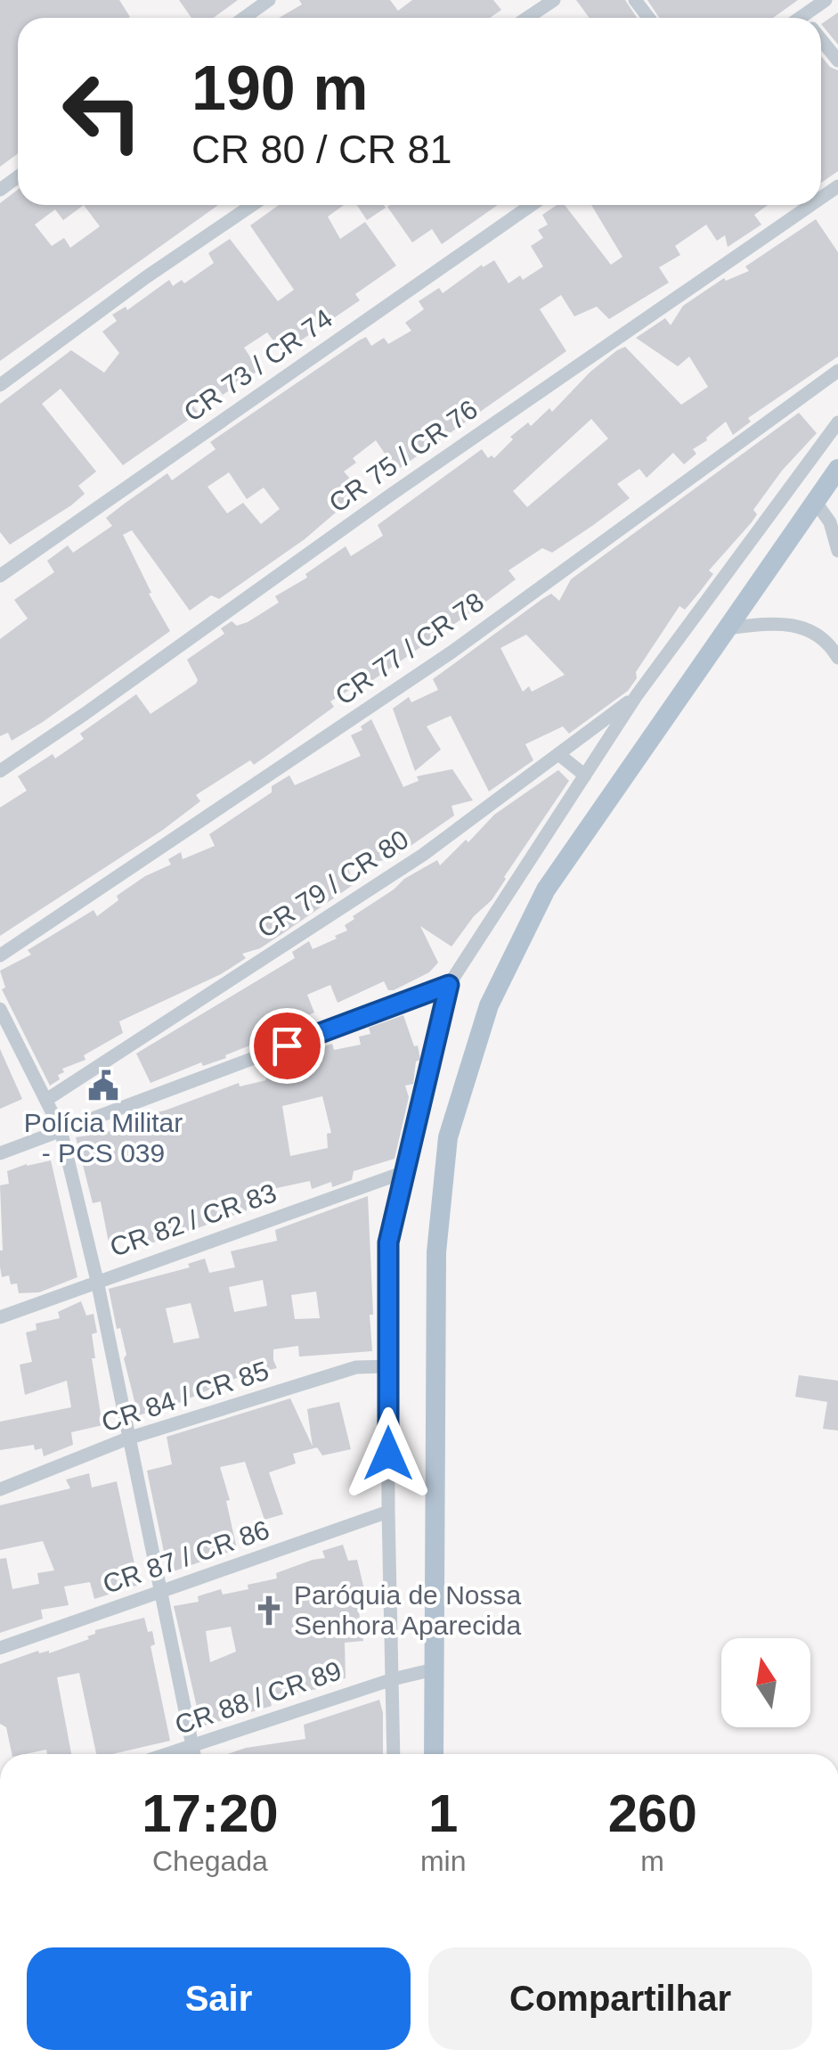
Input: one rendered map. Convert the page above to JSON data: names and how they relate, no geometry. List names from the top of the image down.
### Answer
{
  "streets": {
    "street": [
      "CR 73 / CR 74",
      "CR 75 / CR 76",
      "CR 77 / CR 78",
      "CR 79 / CR 80",
      "CR 82 / CR 83",
      "CR 84 / CR 85",
      "CR 87 / CR 86",
      "CR 88 / CR 89"
    ]
  },
  "places": {
    "public building": ["Polícia Militar - PCS 039"],
    "church": ["Paróquia de Nossa Senhora Aparecida"]
  },
  "north": "top",
  "page": {
    "turn": ["190 m", "CR 80 / CR 81"],
    "eta": [
      "17:20",
      "Chegada",
      "1",
      "min",
      "260",
      "m"
    ],
    "buttons": ["Sair", "Compartilhar"]
  }
}
